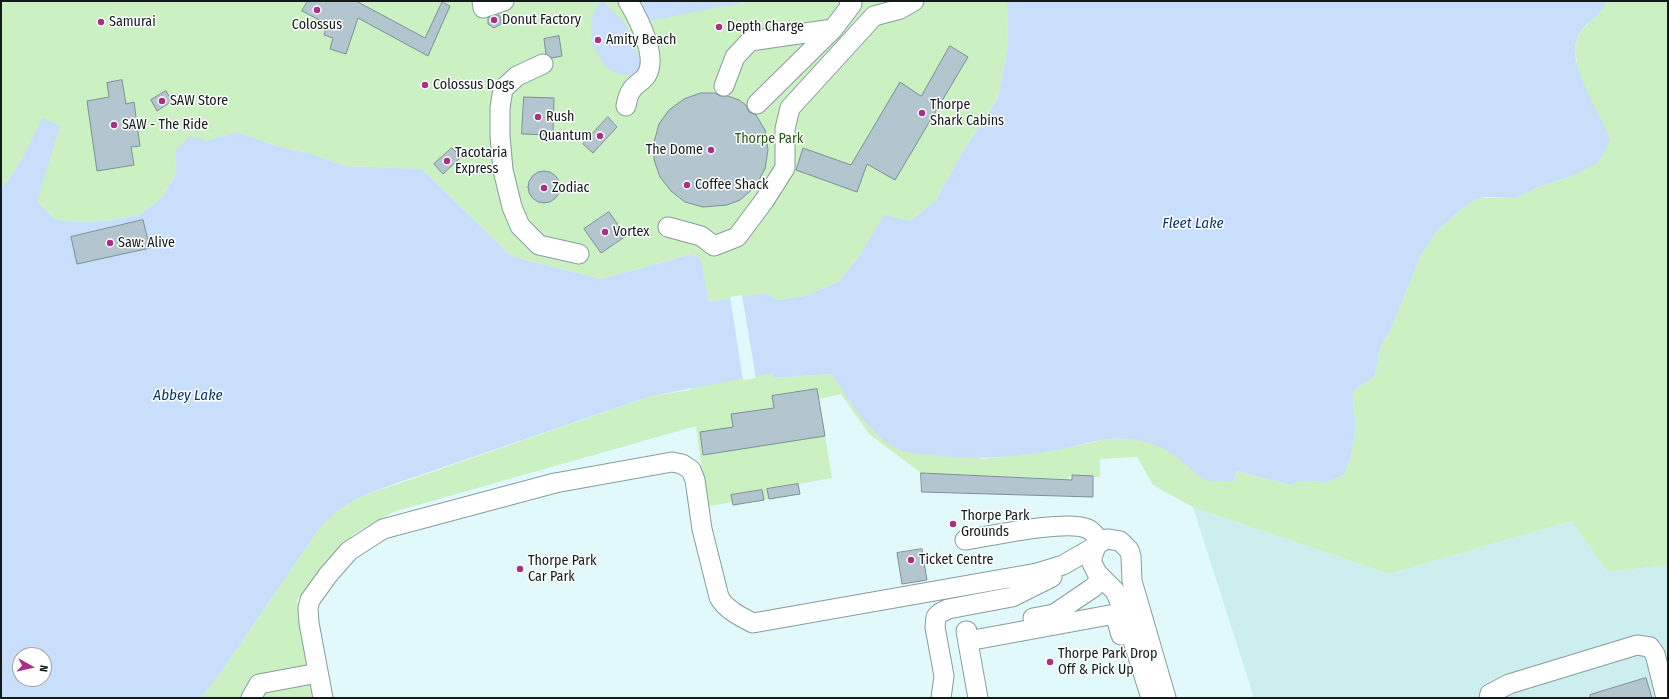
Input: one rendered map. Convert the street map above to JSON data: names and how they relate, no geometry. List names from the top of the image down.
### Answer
{
  "water": ["Fleet Lake", "Abbey Lake"],
  "parks": ["Thorpe Park"],
  "places": [
    "Colossus",
    "Donut Factory",
    "Samurai",
    "Depth Charge",
    "Amity Beach",
    "Colossus Dogs",
    "SAW Store",
    "Thorpe Shark Cabins",
    "Rush",
    "SAW - The Ride",
    "Quantum",
    "The Dome",
    "Tacotaria Express",
    "Coffee Shack",
    "Zodiac",
    "Vortex",
    "Saw: Alive",
    "Thorpe Park Grounds",
    "Ticket Centre",
    "Thorpe Park Car Park",
    "Thorpe Park Drop Off & Pick Up"
  ],
  "north": "right"
}
